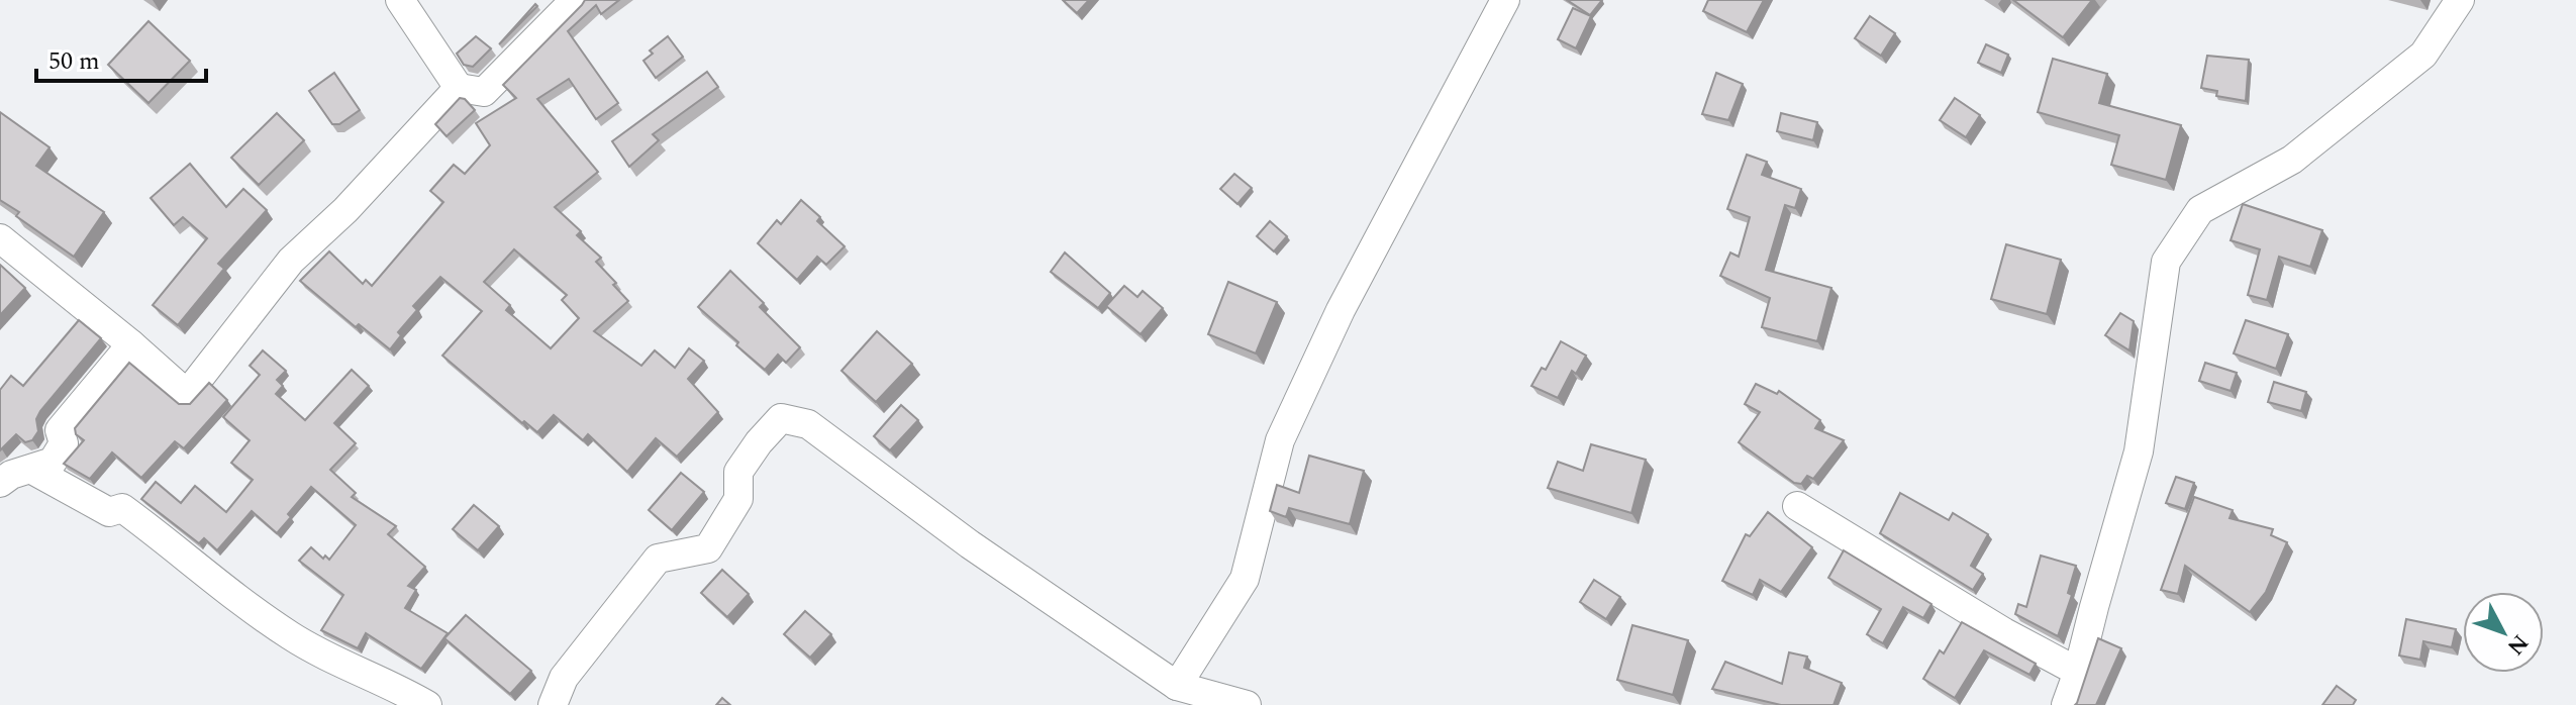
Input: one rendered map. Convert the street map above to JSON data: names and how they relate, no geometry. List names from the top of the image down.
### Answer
{
  "scale_bar": "50 m",
  "north": "bottom right"
}
